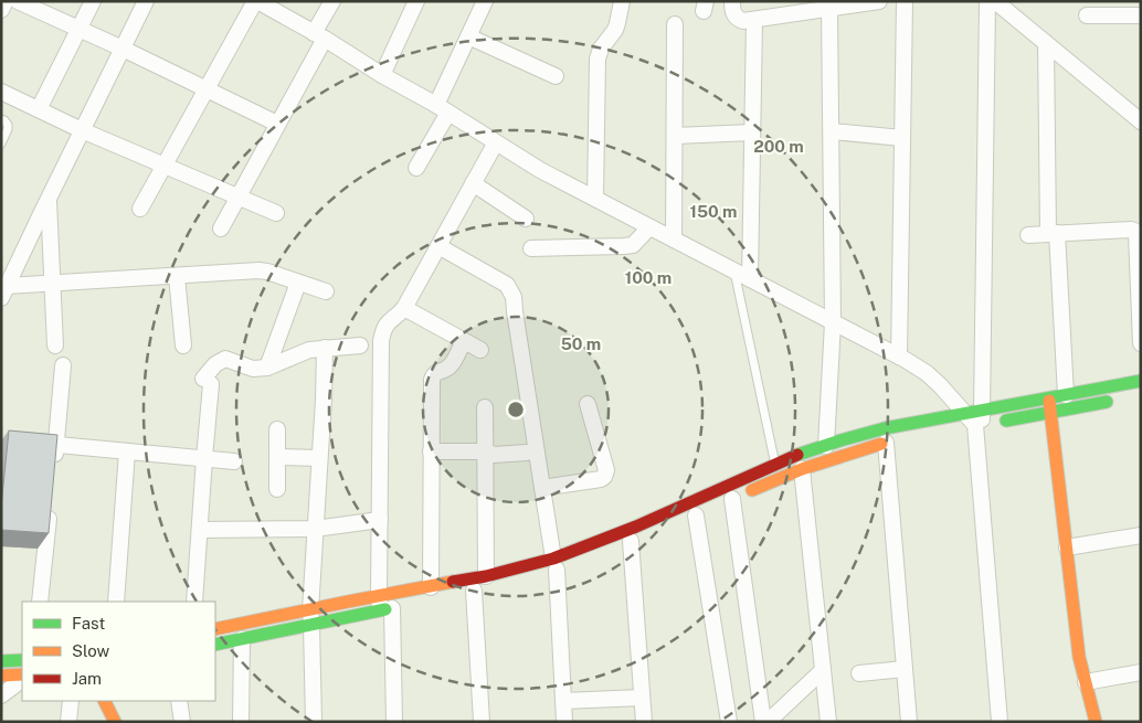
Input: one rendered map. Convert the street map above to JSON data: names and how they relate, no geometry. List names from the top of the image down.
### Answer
{
  "legend": ["Fast", "Slow", "Jam"],
  "rings": [
    "200 m",
    "150 m",
    "100 m",
    "50 m"
  ]
}
